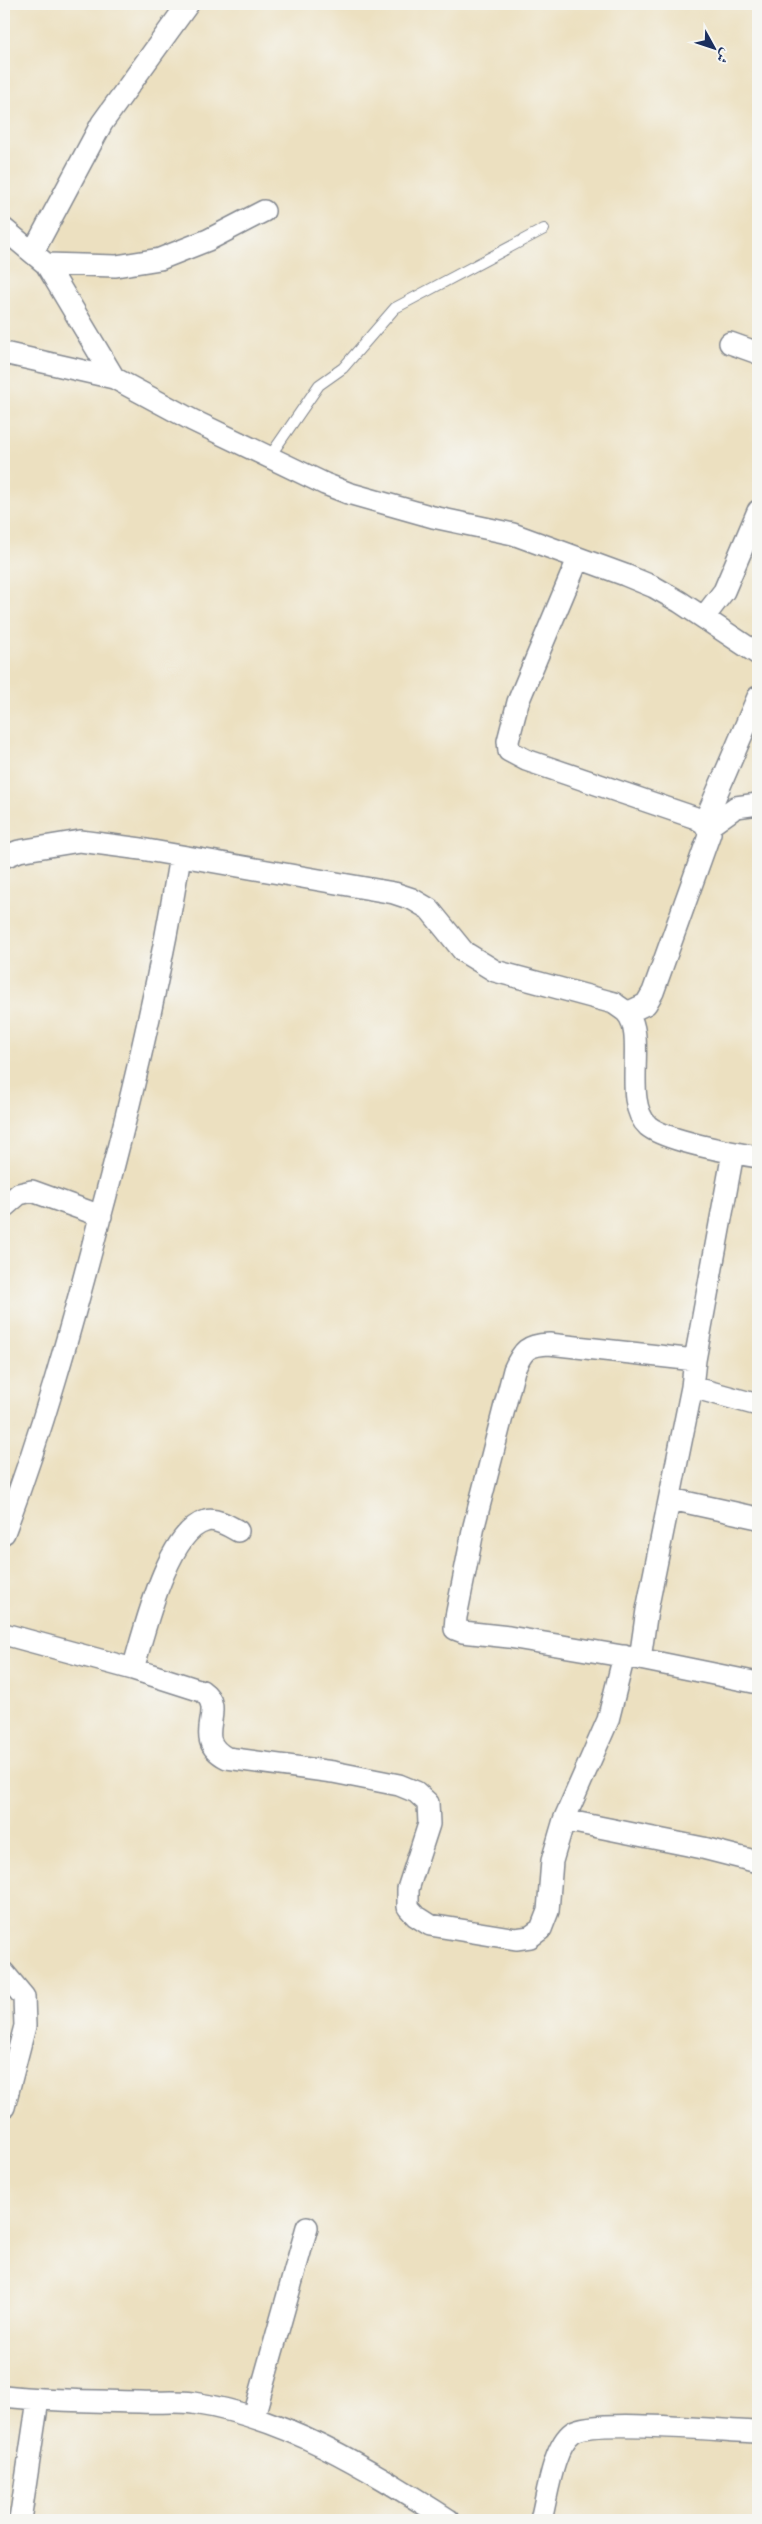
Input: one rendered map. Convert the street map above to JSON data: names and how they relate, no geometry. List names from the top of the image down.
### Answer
{
  "north": "bottom right"
}
